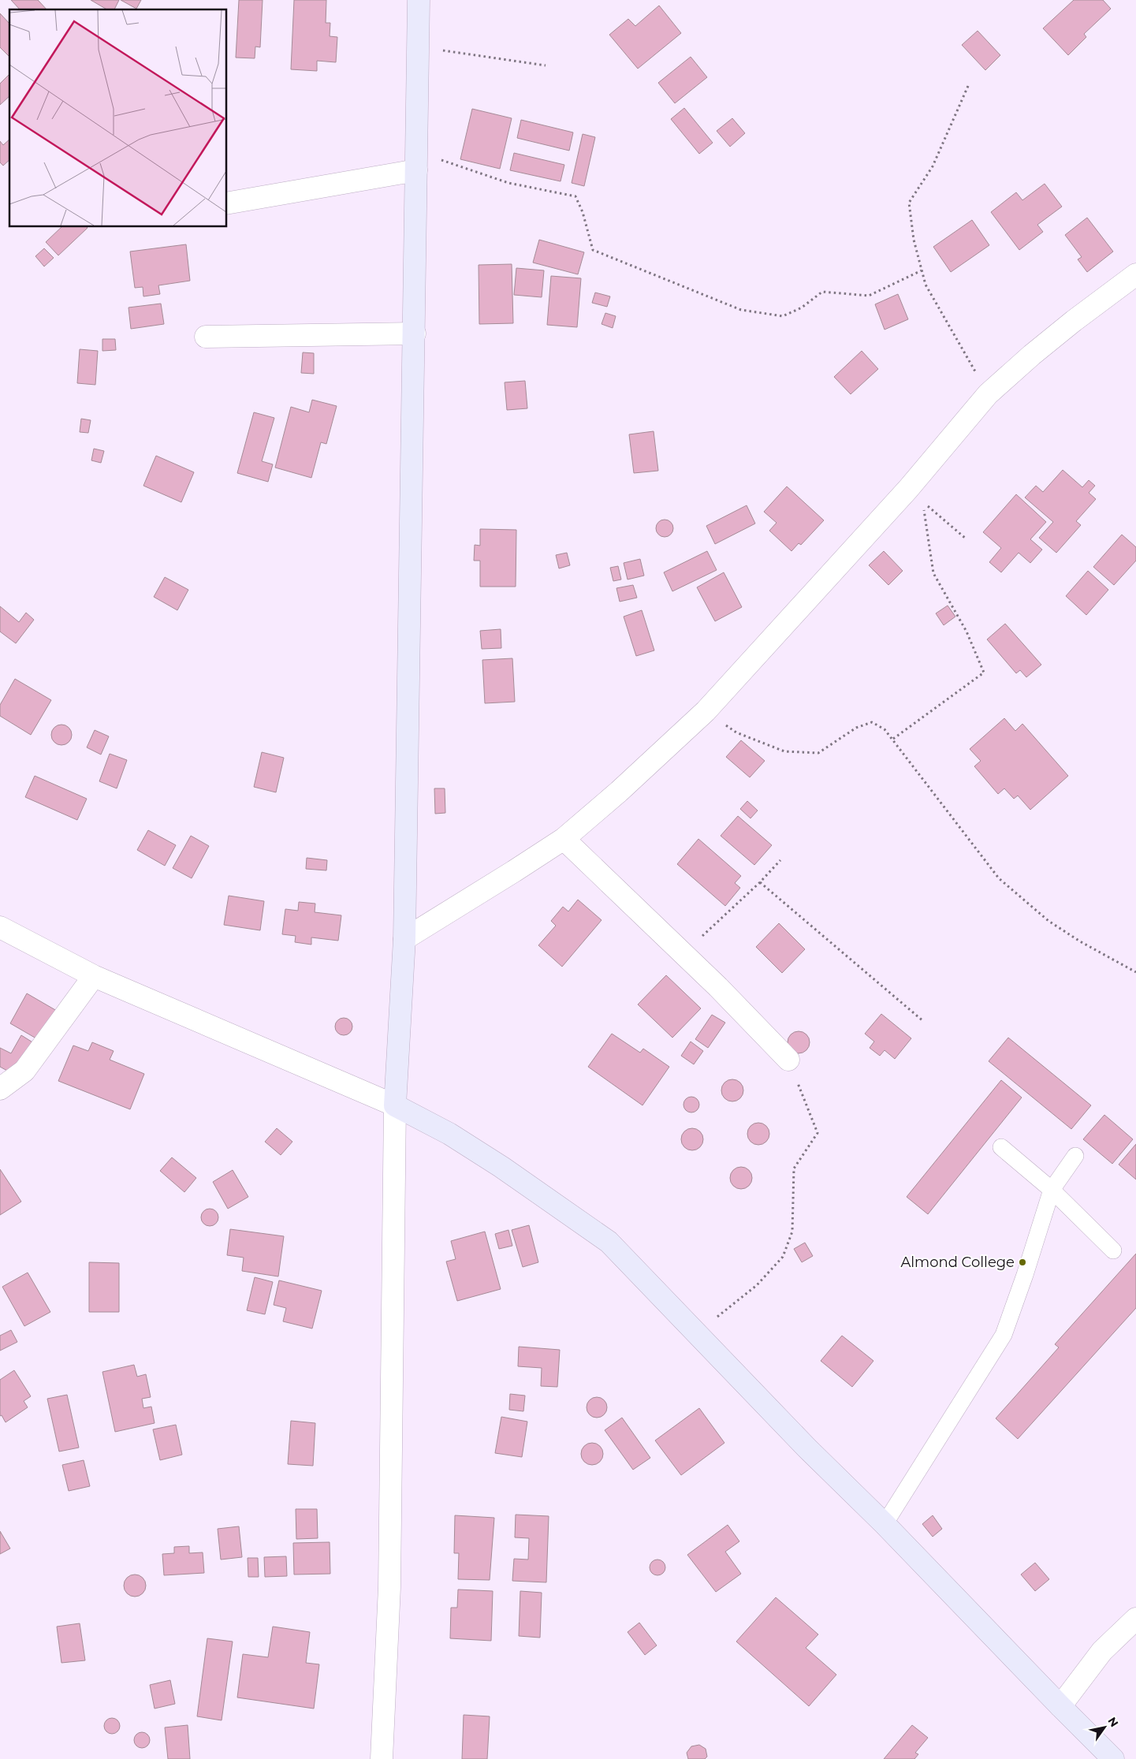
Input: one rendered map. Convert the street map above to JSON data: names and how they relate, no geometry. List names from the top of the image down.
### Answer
{
  "places": ["Almond College"],
  "north": "top right"
}
